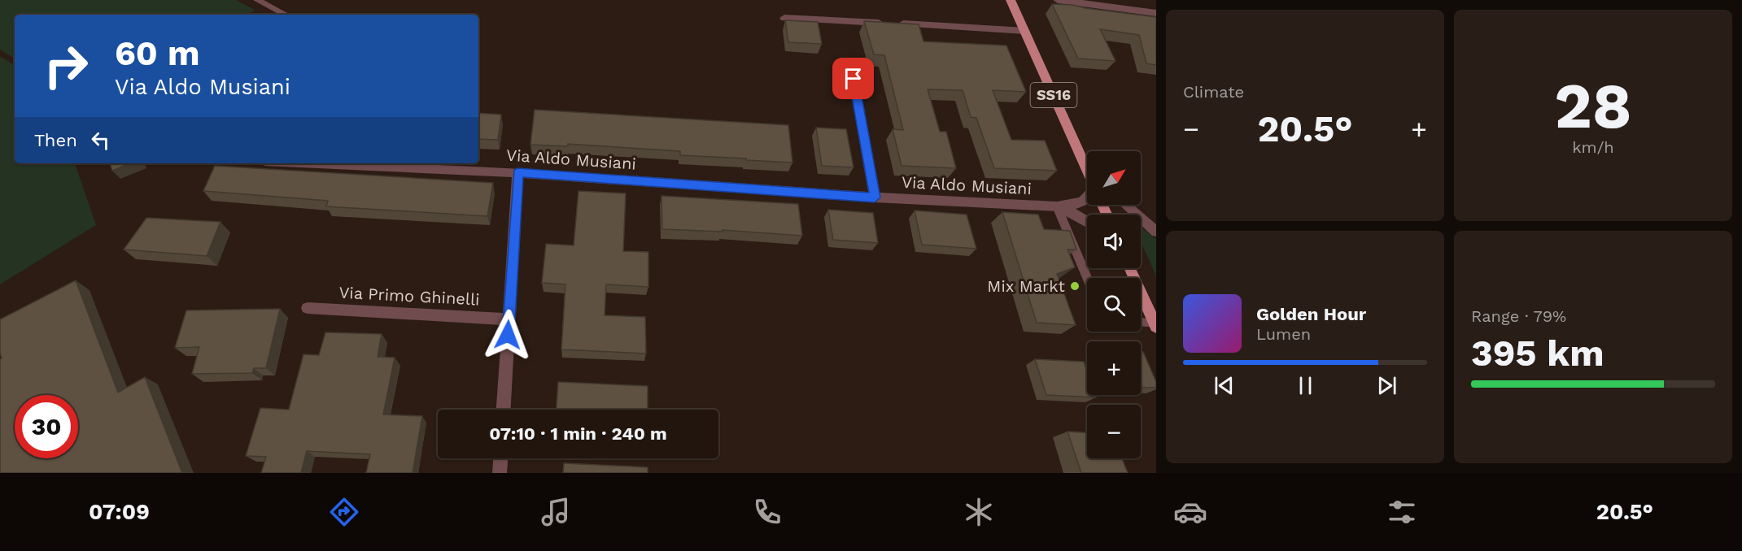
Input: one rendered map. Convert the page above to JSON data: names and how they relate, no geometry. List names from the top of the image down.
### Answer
{
  "streets": {
    "main road": ["SS16"],
    "street": ["Via Aldo Musiani", "Via Primo Ghinelli"]
  },
  "places": ["Mix Markt"],
  "north": "top right",
  "page": {
    "tile": [
      "Climate",
      ["28", "km/h"],
      ["Range · 79%", "395 km"]
    ],
    "turn": ["60 m", "Via Aldo Musiani"],
    "heat": ["−", "20.5°", "+"],
    "then": "Then",
    "map_buttons": ["+", "−"],
    "song": ["Golden Hour", "Lumen"],
    "limit": "30",
    "trip": "07:10 · 1 min · 240 m",
    "tabs": ["07:09", "20.5°"]
  }
}
